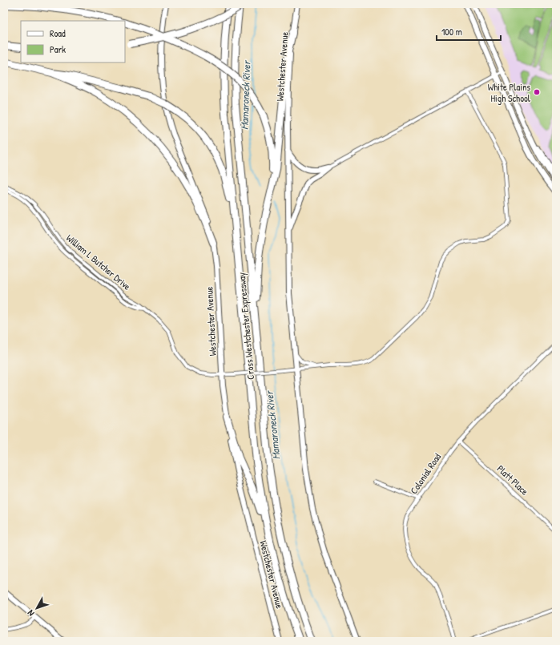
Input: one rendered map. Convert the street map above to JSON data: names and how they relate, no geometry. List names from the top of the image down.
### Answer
{
  "streets": {
    "highway": ["Cross Westchester Expressway"],
    "main road": ["Westchester Avenue"],
    "street": ["William L Butcher Drive", "Colonial Road", "Platt Place"]
  },
  "crossings": [
    ["Westchester Avenue", "William L Butcher Drive"],
    ["Colonial Road", "Platt Place"]
  ],
  "water": ["Mamaroneck River"],
  "places": ["White Plains High School"],
  "legend": ["Road", "Park"],
  "scale_bar": "100 m",
  "north": "bottom left"
}
